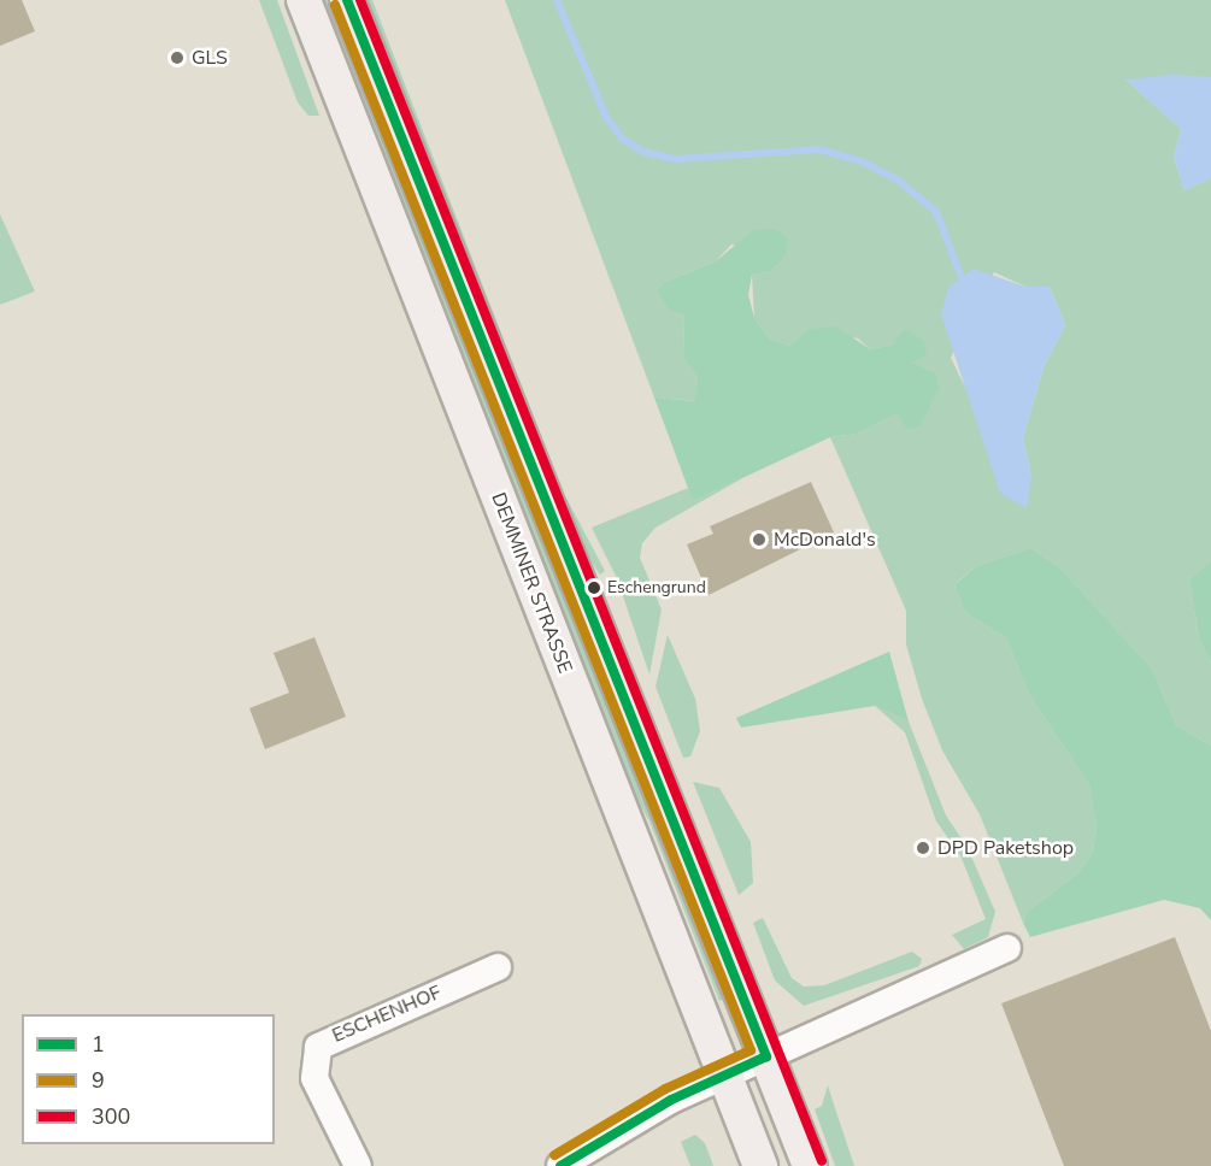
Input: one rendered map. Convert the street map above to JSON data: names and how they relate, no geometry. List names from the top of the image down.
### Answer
{
  "streets": {
    "main road": ["DEMMINER STRASSE"],
    "street": ["ESCHENHOF"]
  },
  "places": [
    "GLS",
    "McDonald's",
    "Eschengrund",
    "DPD Paketshop"
  ],
  "lines": ["transit line 1", "transit line 300", "transit line 9"],
  "legend": ["1", "9", "300"]
}
